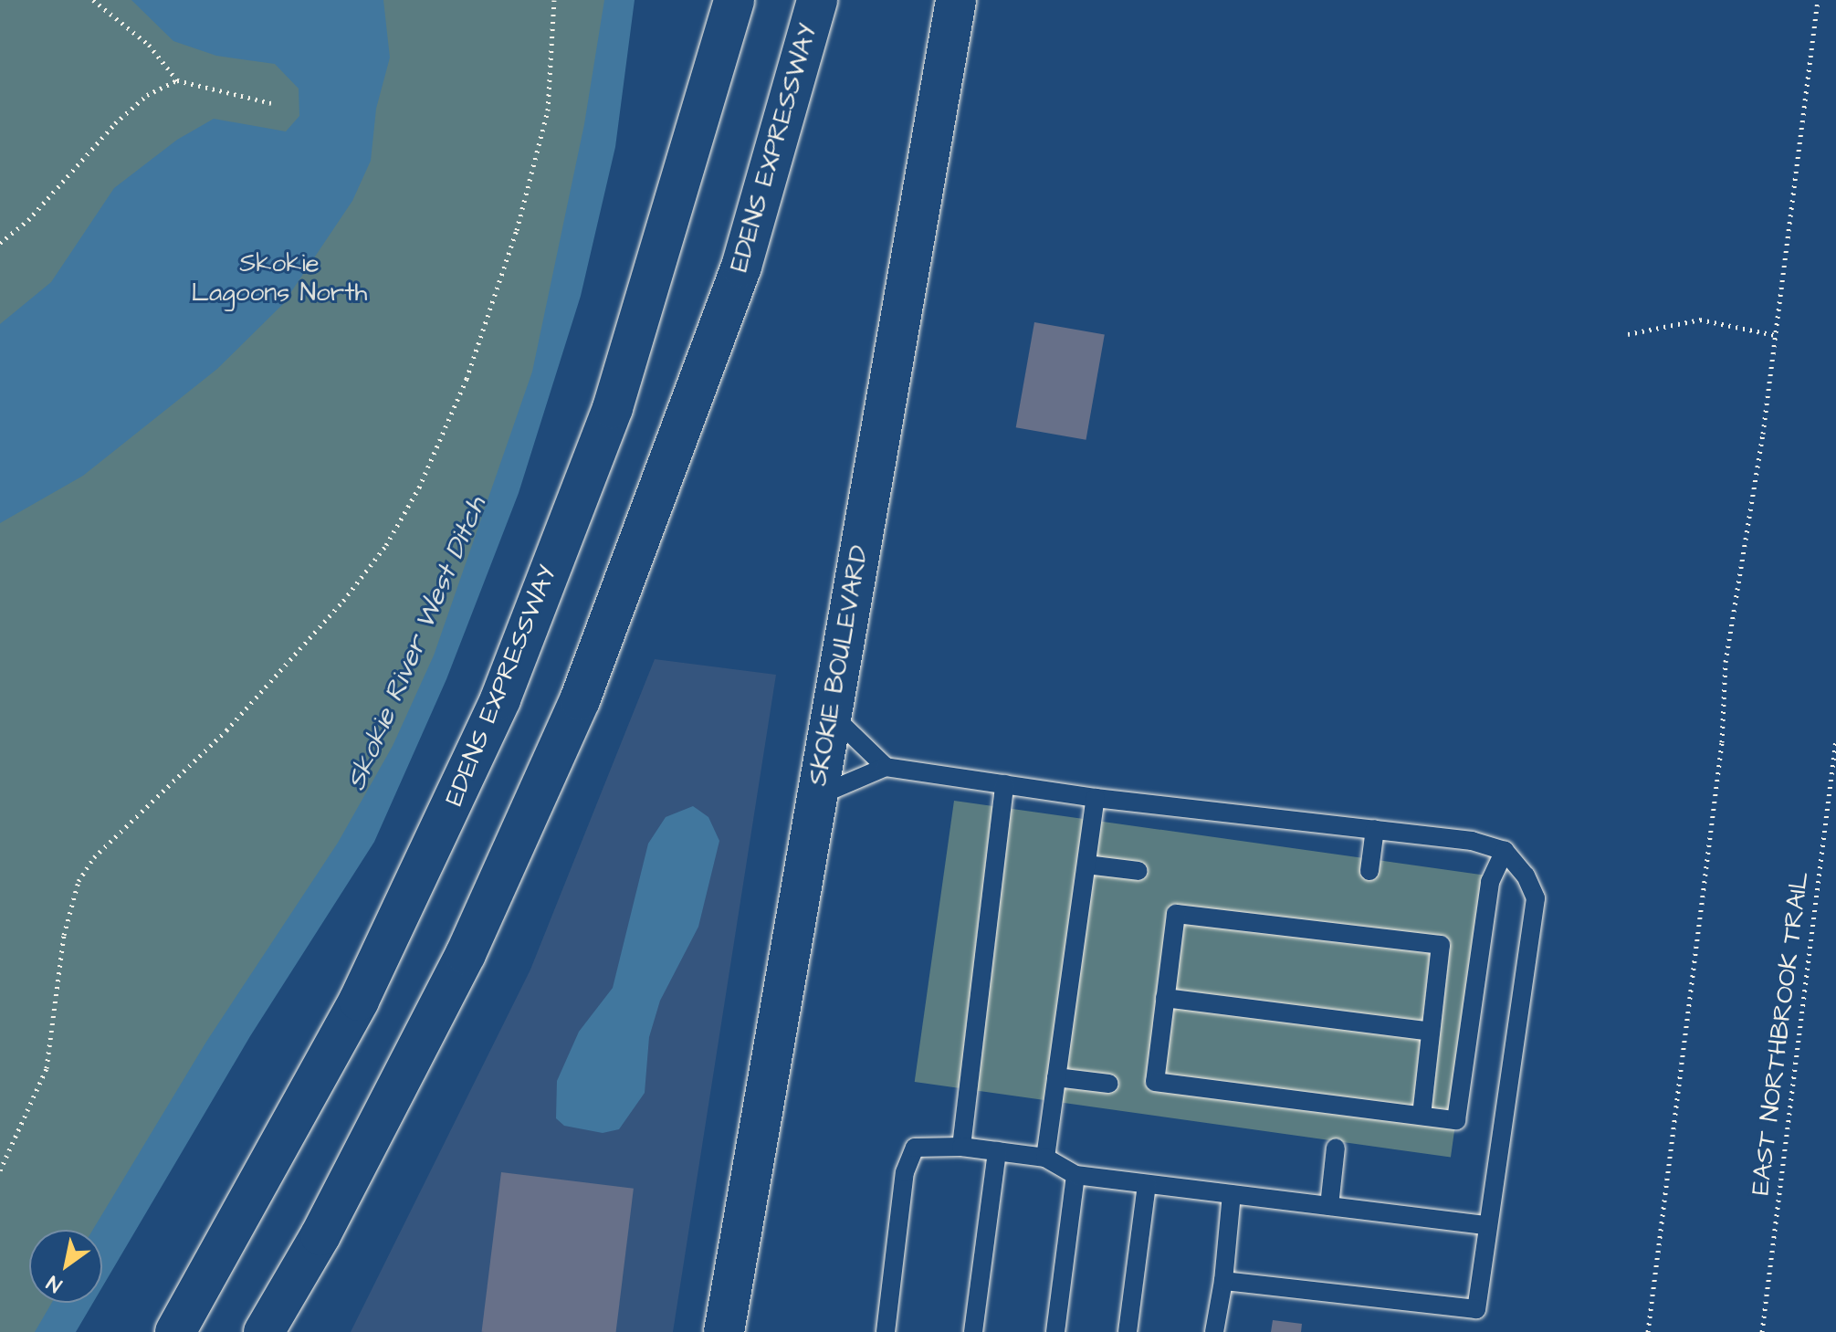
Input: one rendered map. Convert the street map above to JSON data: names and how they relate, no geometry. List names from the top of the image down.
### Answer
{
  "streets": {
    "main road": ["EDENS EXPRESSWAY", "SKOKIE BOULEVARD"],
    "path": ["EAST NORTHBROOK TRAIL"]
  },
  "water": ["Skokie River West Ditch"],
  "parks": ["Skokie Lagoons North"],
  "north": "bottom left"
}
